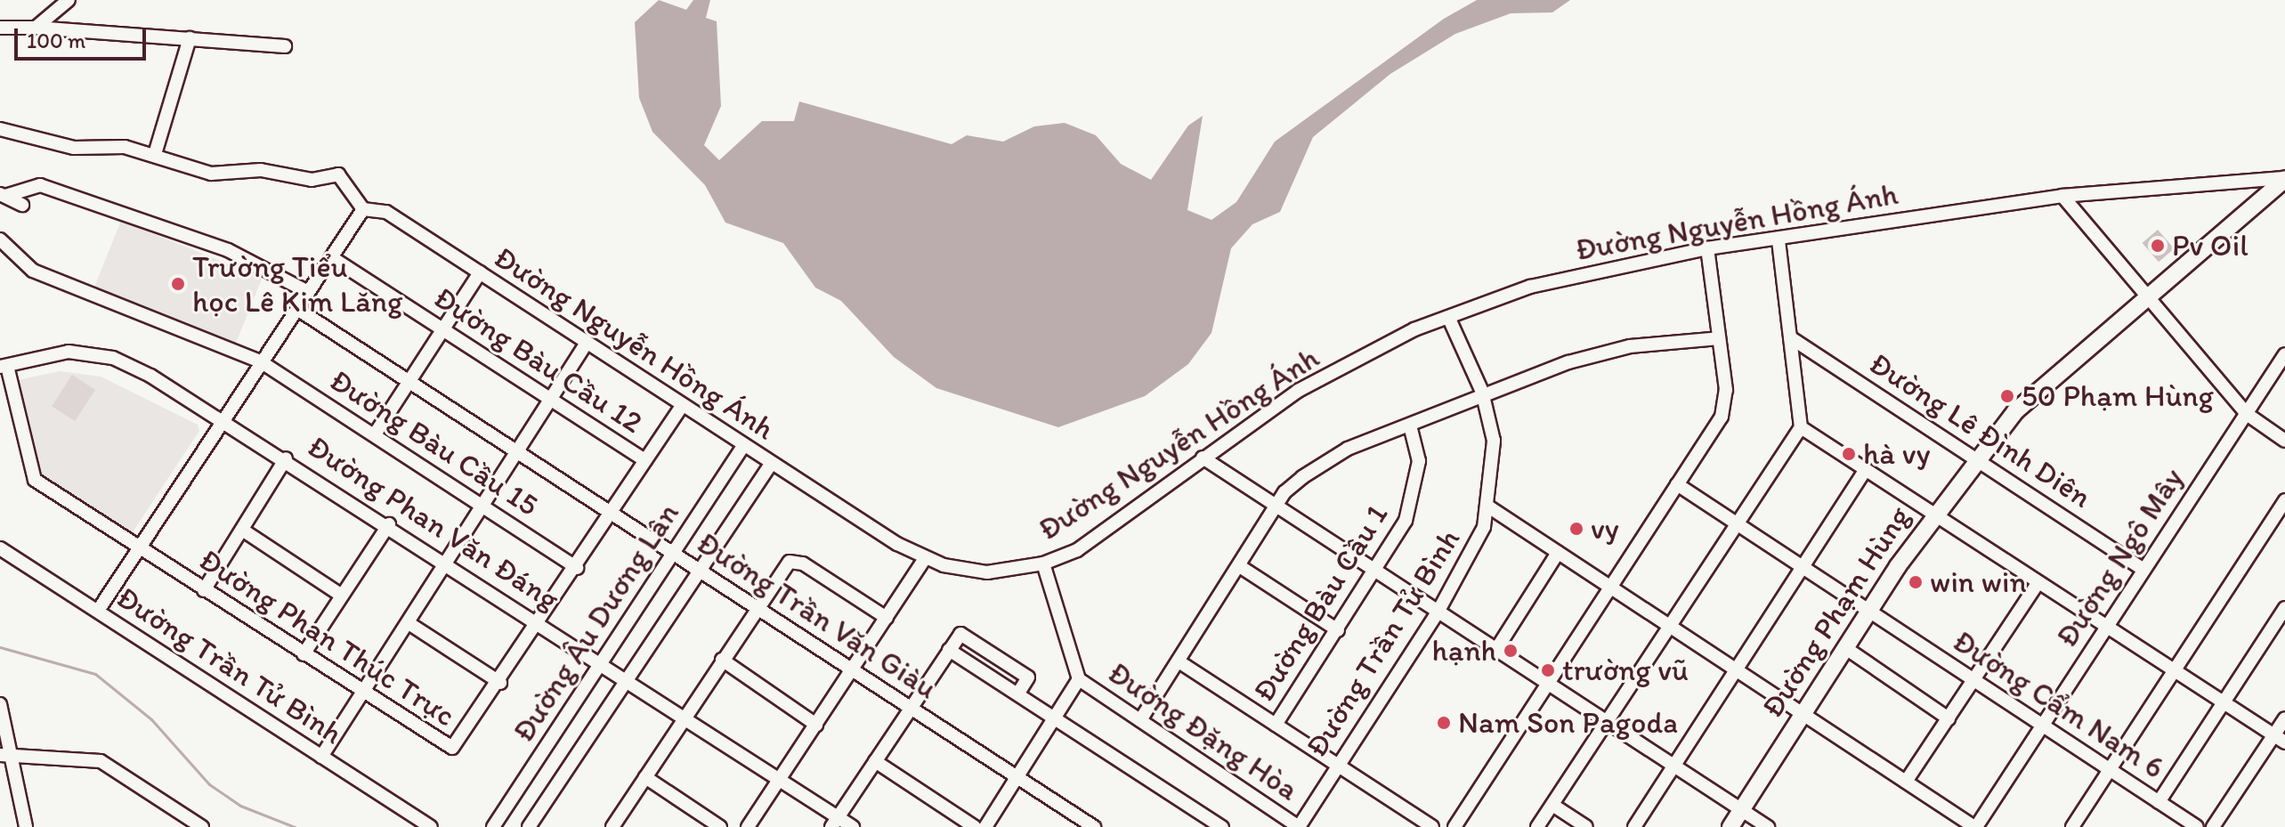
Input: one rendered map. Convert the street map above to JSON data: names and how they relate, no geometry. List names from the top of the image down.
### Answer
{
  "streets": {
    "main road": ["Đường Phạm Hùng"],
    "street": [
      "Đường Nguyễn Hồng Ánh",
      "Đường Bàu Cầu 12",
      "Đường Lê Đình Diên",
      "Đường Bàu Cầu 15",
      "Đường Phan Văn Đáng",
      "Đường Ngô Mây",
      "Đường Bàu Cầu 1",
      "Đường Trần Văn Giàu",
      "Đường Âu Dương Lân",
      "Đường Phan Thúc Trực",
      "Đường Trần Tử Bình",
      "Đường Cẩm Nam 6",
      "Đường Đặng Hòa"
    ]
  },
  "crossings": [
    ["Đường Nguyễn Hồng Ánh", "Đường Phạm Hùng"],
    ["Đường Nguyễn Hồng Ánh", "Đường Âu Dương Lân"],
    ["Đường Nguyễn Hồng Ánh", "Đường Phan Thúc Trực"],
    ["Đường Nguyễn Hồng Ánh", "Đường Trần Tử Bình"],
    ["Đường Bàu Cầu 12", "Đường Phan Thúc Trực"],
    ["Đường Lê Đình Diên", "Đường Ngô Mây"],
    ["Đường Lê Đình Diên", "Đường Phạm Hùng"],
    ["Đường Bàu Cầu 15", "Đường Phan Thúc Trực"],
    ["Đường Phan Văn Đáng", "Đường Âu Dương Lân"],
    ["Đường Phan Văn Đáng", "Đường Phan Thúc Trực"],
    ["Đường Ngô Mây", "Đường Cẩm Nam 6"],
    ["Đường Phạm Hùng", "Đường Cẩm Nam 6"],
    ["Đường Trần Văn Giàu", "Đường Âu Dương Lân"],
    ["Đường Trần Văn Giàu", "Đường Phan Thúc Trực"],
    ["Đường Trần Tử Bình", "Đường Đặng Hòa"]
  ],
  "places": [
    "Pv Oil",
    "Trường Tiểu học Lê Kim Lăng",
    "50 Phạm Hùng",
    "hà vy",
    "vy",
    "win win",
    "hạnh",
    "trường vũ",
    "Nam Son Pagoda"
  ],
  "scale_bar": "100 m"
}
